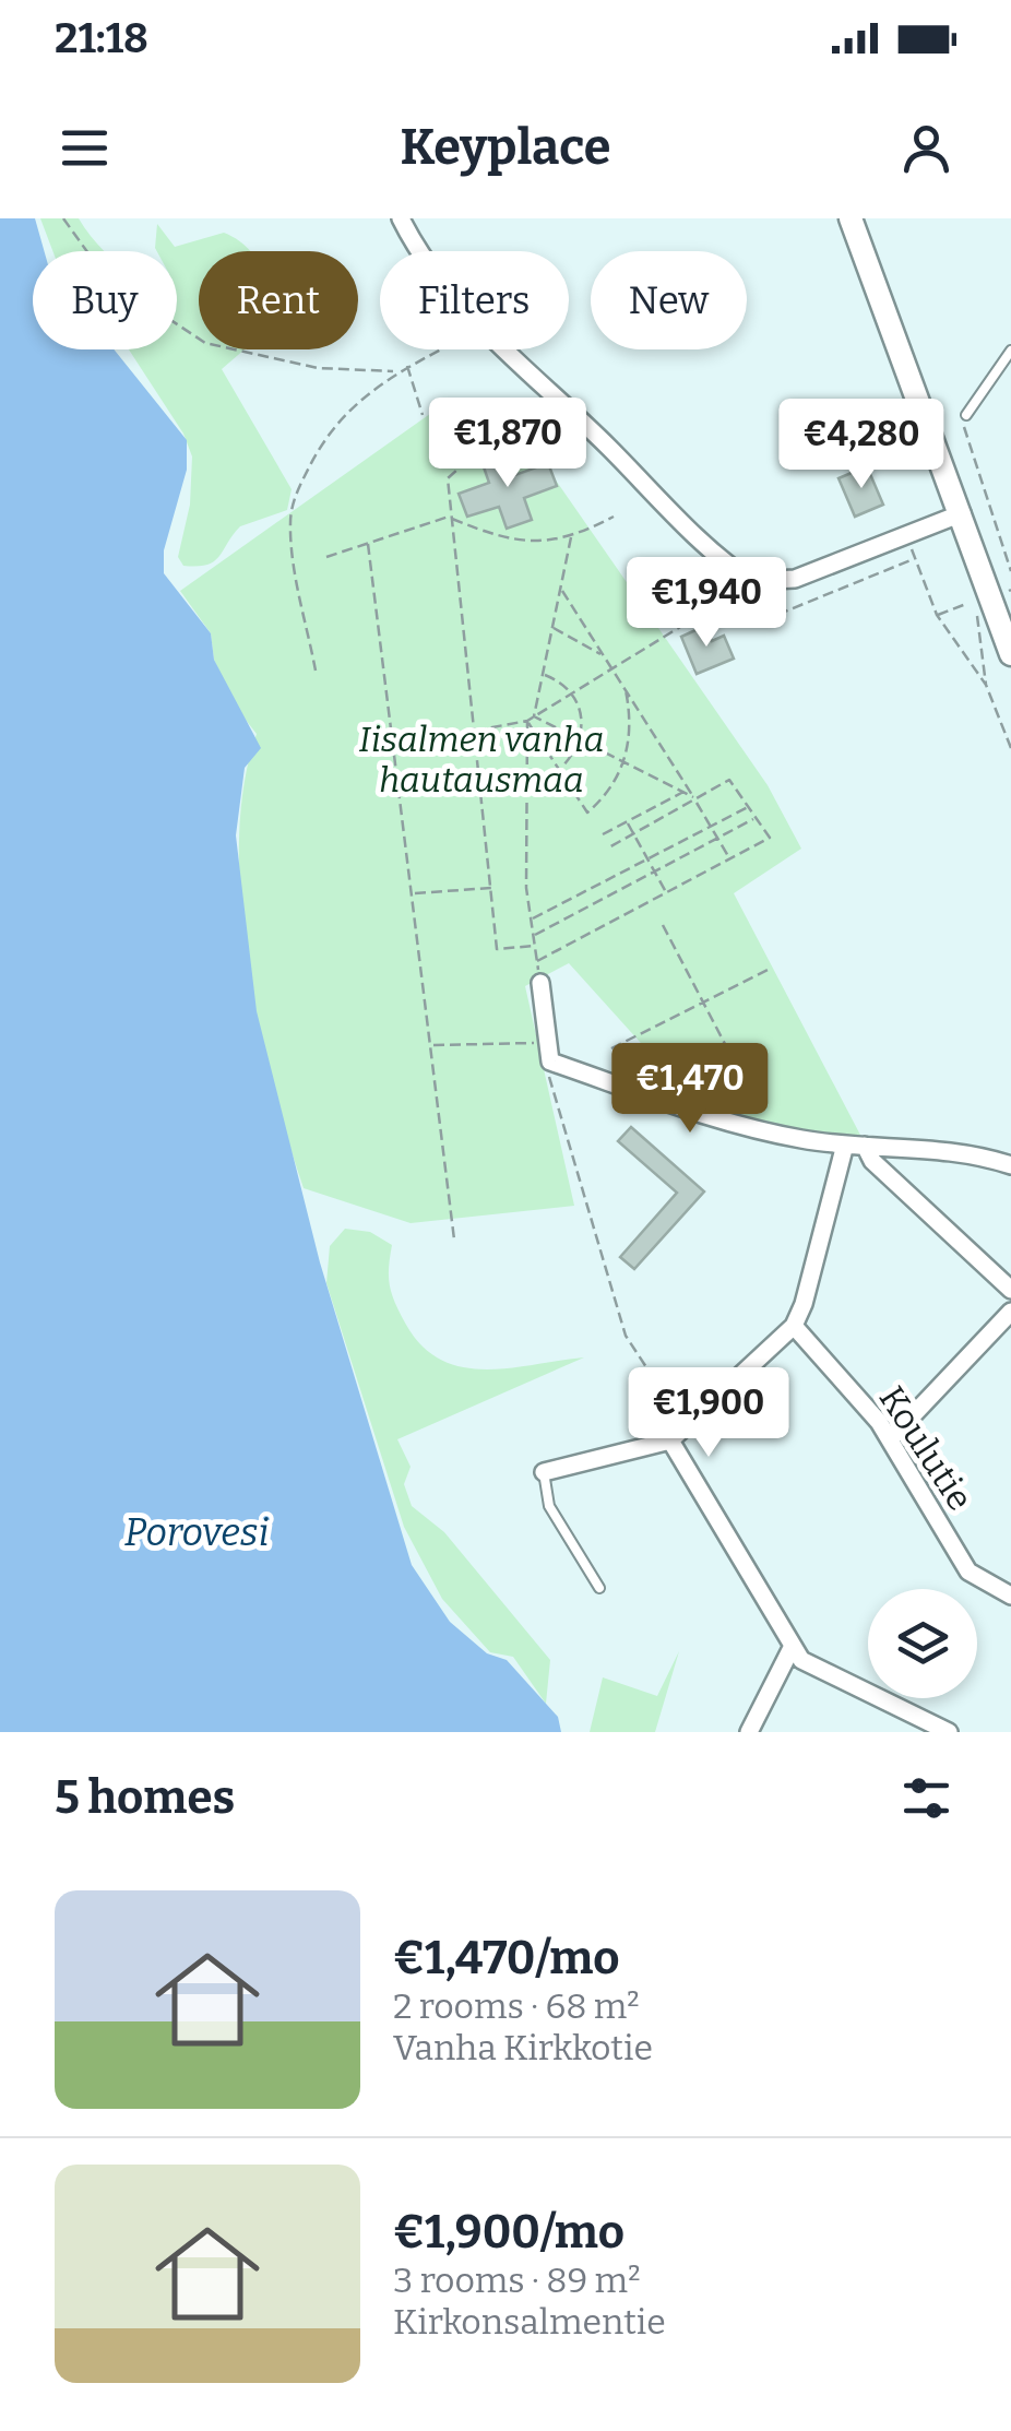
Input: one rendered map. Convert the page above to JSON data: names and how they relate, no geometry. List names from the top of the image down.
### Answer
{
  "streets": {
    "street": ["Koulutie"]
  },
  "water": ["Porovesi"],
  "parks": ["Iisalmen vanha hautausmaa"],
  "page": {
    "status": "21:18",
    "header": "Keyplace",
    "chip": [
      "Buy",
      "Rent",
      "Filters",
      "New"
    ],
    "price": [
      "€1,870",
      "€4,280",
      "€1,940",
      "€1,470",
      "€1,900"
    ],
    "heading": "5 homes",
    "list": [
      {
        "name": "€1,470/mo",
        "note": "2 rooms · 68 m² · Vanha Kirkkotie"
      },
      {
        "name": "€1,900/mo",
        "note": "3 rooms · 89 m² · Kirkonsalmentie"
      }
    ]
  }
}
